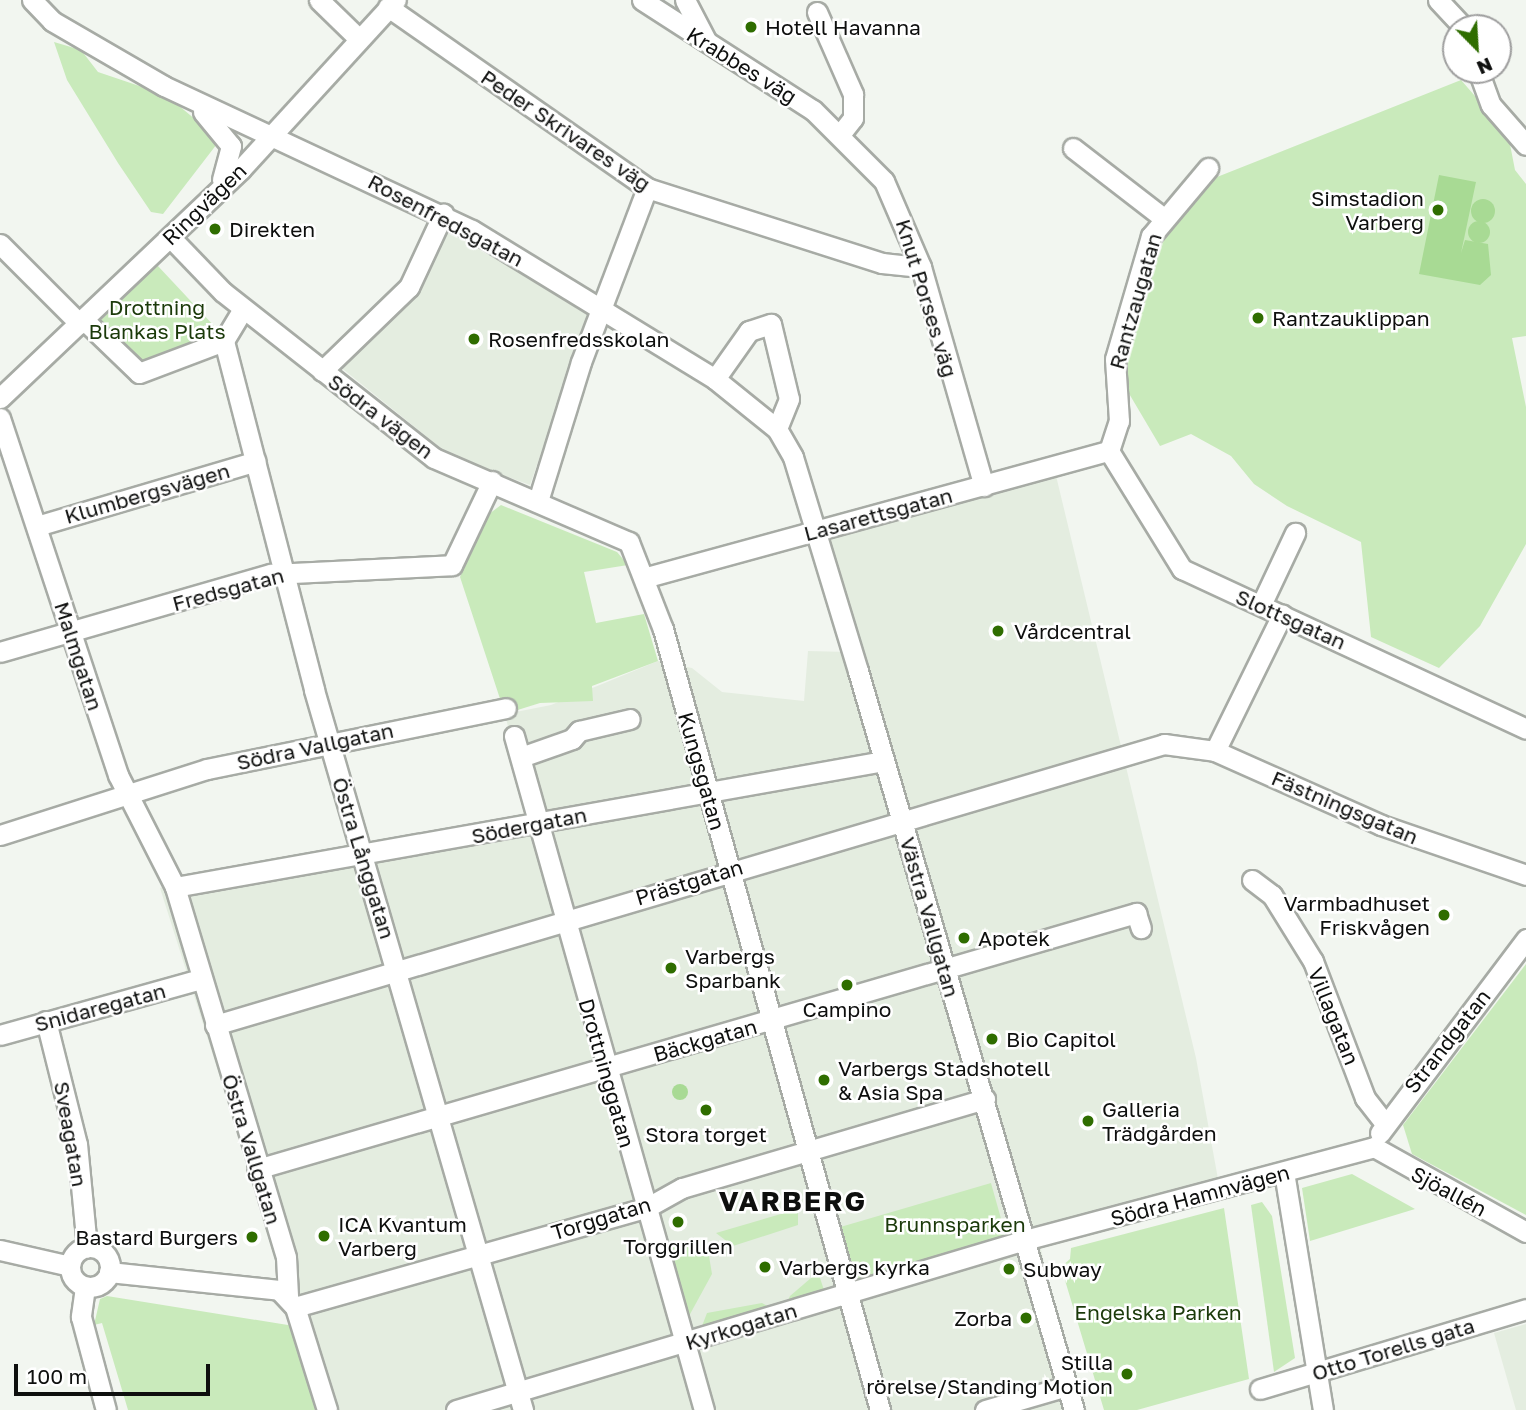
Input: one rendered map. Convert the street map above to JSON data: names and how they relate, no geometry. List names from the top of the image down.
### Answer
{
  "streets": {
    "street": [
      "Krabbes väg",
      "Peder Skrivares väg",
      "Ringvägen",
      "Rosenfredsgatan",
      "Knut Porses väg",
      "Rantzaugatan",
      "Södra vägen",
      "Klumbergsvägen",
      "Lasarettsgatan",
      "Fredsgatan",
      "Slottsgatan",
      "Malmgatan",
      "Södra Vallgatan",
      "Kungsgatan",
      "Fästningsgatan",
      "Södergatan",
      "Östra Långgatan",
      "Prästgatan",
      "Västra Vallgatan",
      "Snidaregatan",
      "Villagatan",
      "Bäckgatan",
      "Strandgatan",
      "Drottninggatan",
      "Sveagatan",
      "Östra Vallgatan",
      "Sjöallén",
      "Södra Hamnvägen",
      "Torggatan",
      "Kyrkogatan",
      "Otto Torells gata"
    ]
  },
  "crossings": [
    ["Krabbes väg", "Knut Porses väg"],
    ["Peder Skrivares väg", "Ringvägen"],
    ["Peder Skrivares väg", "Knut Porses väg"],
    ["Ringvägen", "Rosenfredsgatan"],
    ["Ringvägen", "Södra vägen"],
    ["Rosenfredsgatan", "Västra Vallgatan"],
    ["Knut Porses väg", "Lasarettsgatan"],
    ["Rantzaugatan", "Lasarettsgatan"],
    ["Rantzaugatan", "Slottsgatan"],
    ["Södra vägen", "Lasarettsgatan"],
    ["Södra vägen", "Fredsgatan"],
    ["Södra vägen", "Kungsgatan"],
    ["Klumbergsvägen", "Malmgatan"],
    ["Klumbergsvägen", "Östra Långgatan"],
    ["Lasarettsgatan", "Slottsgatan"],
    ["Lasarettsgatan", "Kungsgatan"],
    ["Lasarettsgatan", "Västra Vallgatan"],
    ["Fredsgatan", "Malmgatan"],
    ["Fredsgatan", "Östra Långgatan"],
    ["Malmgatan", "Södra Vallgatan"],
    ["Malmgatan", "Södergatan"],
    ["Malmgatan", "Östra Vallgatan"],
    ["Södra Vallgatan", "Östra Långgatan"],
    ["Kungsgatan", "Södergatan"],
    ["Kungsgatan", "Prästgatan"],
    ["Kungsgatan", "Bäckgatan"],
    ["Kungsgatan", "Torggatan"],
    ["Kungsgatan", "Kyrkogatan"],
    ["Fästningsgatan", "Prästgatan"],
    ["Södergatan", "Östra Långgatan"],
    ["Södergatan", "Västra Vallgatan"],
    ["Södergatan", "Drottninggatan"],
    ["Södergatan", "Östra Vallgatan"],
    ["Östra Långgatan", "Prästgatan"],
    ["Östra Långgatan", "Bäckgatan"],
    ["Östra Långgatan", "Torggatan"],
    ["Östra Långgatan", "Kyrkogatan"],
    ["Prästgatan", "Västra Vallgatan"],
    ["Prästgatan", "Drottninggatan"],
    ["Prästgatan", "Östra Vallgatan"],
    ["Västra Vallgatan", "Bäckgatan"],
    ["Västra Vallgatan", "Södra Hamnvägen"],
    ["Västra Vallgatan", "Torggatan"],
    ["Västra Vallgatan", "Kyrkogatan"],
    ["Snidaregatan", "Sveagatan"],
    ["Snidaregatan", "Östra Vallgatan"],
    ["Villagatan", "Strandgatan"],
    ["Bäckgatan", "Drottninggatan"],
    ["Bäckgatan", "Östra Vallgatan"],
    ["Strandgatan", "Sjöallén"],
    ["Strandgatan", "Södra Hamnvägen"],
    ["Drottninggatan", "Torggatan"],
    ["Drottninggatan", "Kyrkogatan"],
    ["Östra Vallgatan", "Torggatan"],
    ["Sjöallén", "Södra Hamnvägen"],
    ["Södra Hamnvägen", "Kyrkogatan"]
  ],
  "districts": ["VARBERG"],
  "parks": ["Drottning Blankas Plats", "Brunnsparken", "Engelska Parken"],
  "places": [
    "Hotell Havanna",
    "Simstadion Varberg",
    "Direkten",
    "Rantzauklippan",
    "Rosenfredsskolan",
    "Vårdcentral",
    "Varmbadhuset Friskvågen",
    "Apotek",
    "Varbergs Sparbank",
    "Campino",
    "Bio Capitol",
    "Varbergs Stadshotell & Asia Spa",
    "Stora torget",
    "Galleria Trädgården",
    "Torggrillen",
    "ICA Kvantum Varberg",
    "Bastard Burgers",
    "Varbergs kyrka",
    "Subway",
    "Zorba",
    "Stilla rörelse/Standing Motion"
  ],
  "scale_bar": "100 m",
  "north": "bottom right"
}
